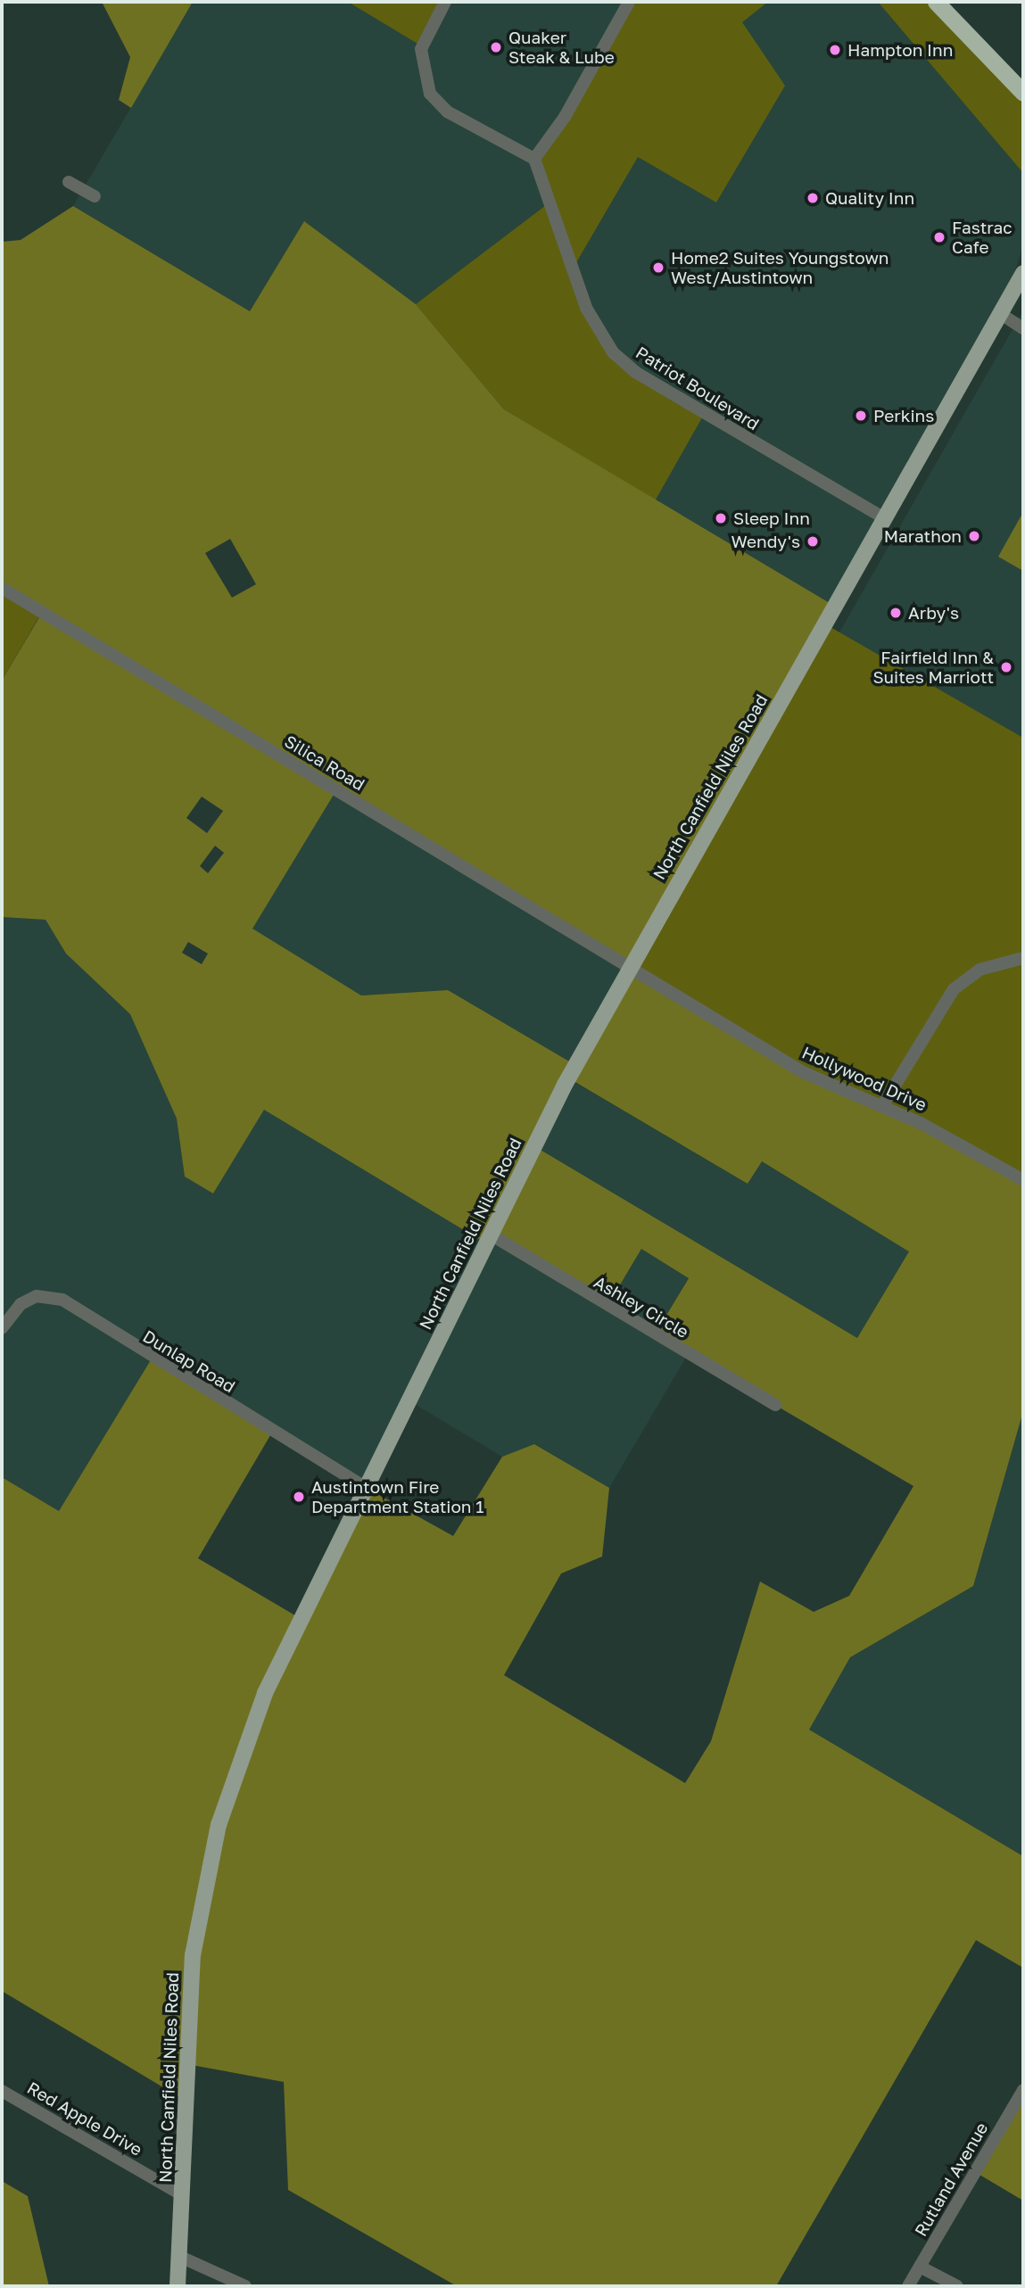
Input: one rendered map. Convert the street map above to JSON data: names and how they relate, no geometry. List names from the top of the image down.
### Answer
{
  "streets": {
    "main road": ["North Canfield Niles Road"],
    "street": [
      "Patriot Boulevard",
      "Silica Road",
      "Hollywood Drive",
      "Ashley Circle",
      "Dunlap Road",
      "Red Apple Drive",
      "Rutland Avenue"
    ]
  },
  "crossings": [
    ["Patriot Boulevard", "North Canfield Niles Road"],
    ["Silica Road", "North Canfield Niles Road"],
    ["Silica Road", "Hollywood Drive"],
    ["North Canfield Niles Road", "Hollywood Drive"],
    ["North Canfield Niles Road", "Ashley Circle"],
    ["North Canfield Niles Road", "Dunlap Road"],
    ["North Canfield Niles Road", "Red Apple Drive"]
  ],
  "places": [
    "Quaker Steak & Lube",
    "Hampton Inn",
    "Quality Inn",
    "Fastrac Cafe",
    "Home2 Suites Youngstown West/Austintown",
    "Perkins",
    "Sleep Inn",
    "Marathon",
    "Wendy's",
    "Arby's",
    "Fairfield Inn & Suites Marriott",
    "Austintown Fire Department Station 1"
  ]
}
